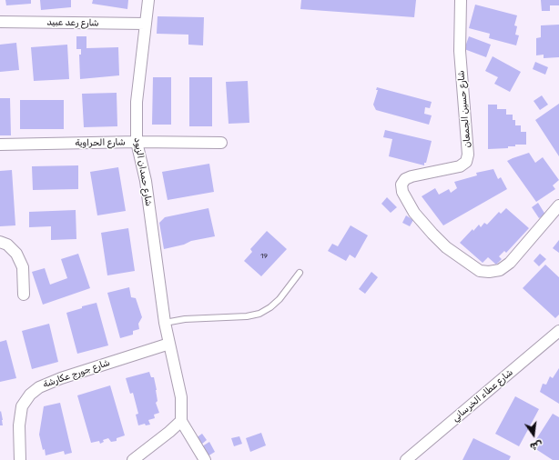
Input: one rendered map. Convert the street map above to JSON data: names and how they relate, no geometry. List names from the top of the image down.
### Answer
{
  "streets": {
    "street": [
      "شارع رعد عبيد",
      "شارع حسين الجمعان",
      "شارع الحراوية",
      "شارع حمدان الزيود",
      "شارع جورج عكارشة",
      "شارع عطاء الخرساني"
    ]
  },
  "crossings": [
    ["شارع رعد عبيد", "شارع حمدان الزيود"],
    ["شارع الحراوية", "شارع حمدان الزيود"],
    ["شارع حمدان الزيود", "شارع جورج عكارشة"]
  ],
  "house_numbers": ["19"],
  "north": "bottom"
}
